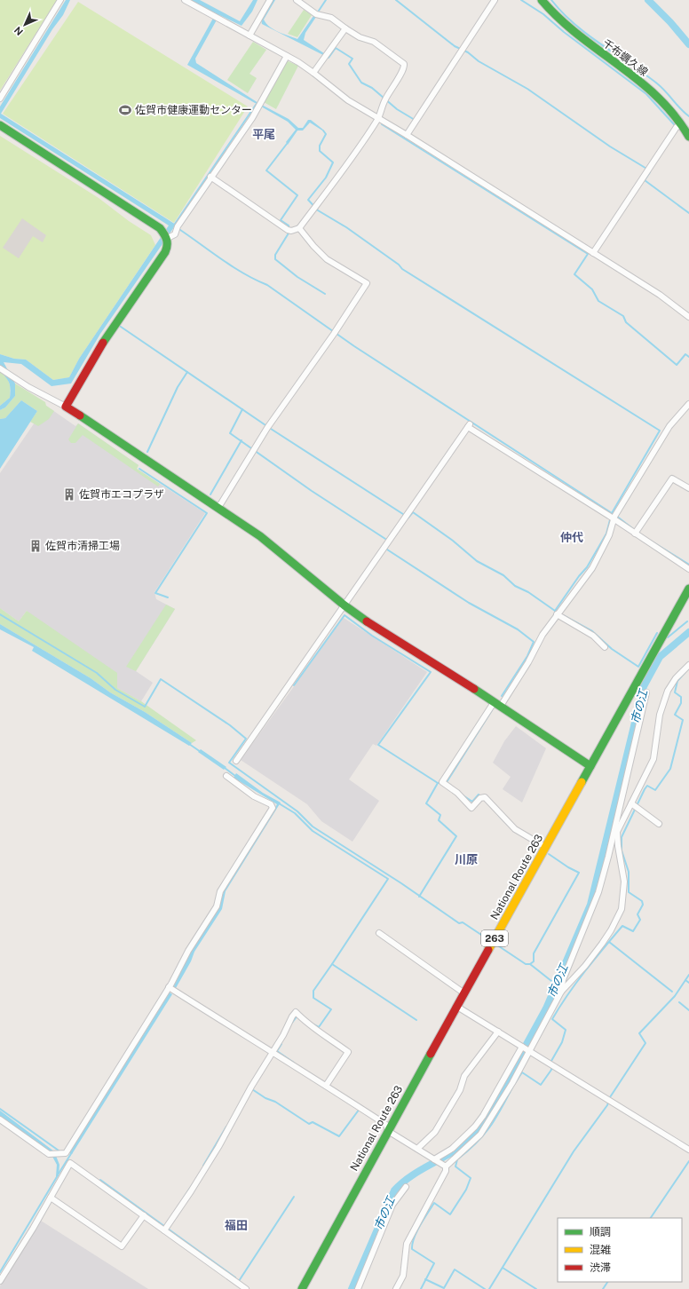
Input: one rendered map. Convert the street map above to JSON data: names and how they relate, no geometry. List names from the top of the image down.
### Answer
{
  "streets": {
    "main road": ["千布蠣久線", "National Route 263", "263"]
  },
  "districts": [
    "平尾",
    "仲代",
    "川原",
    "福田"
  ],
  "water": ["市の江"],
  "places": {
    "sports": ["佐賀市健康運動センター"],
    "building": ["佐賀市エコプラザ", "佐賀市清掃工場"]
  },
  "legend": ["順調", "混雑", "渋滞"],
  "north": "bottom left"
}
